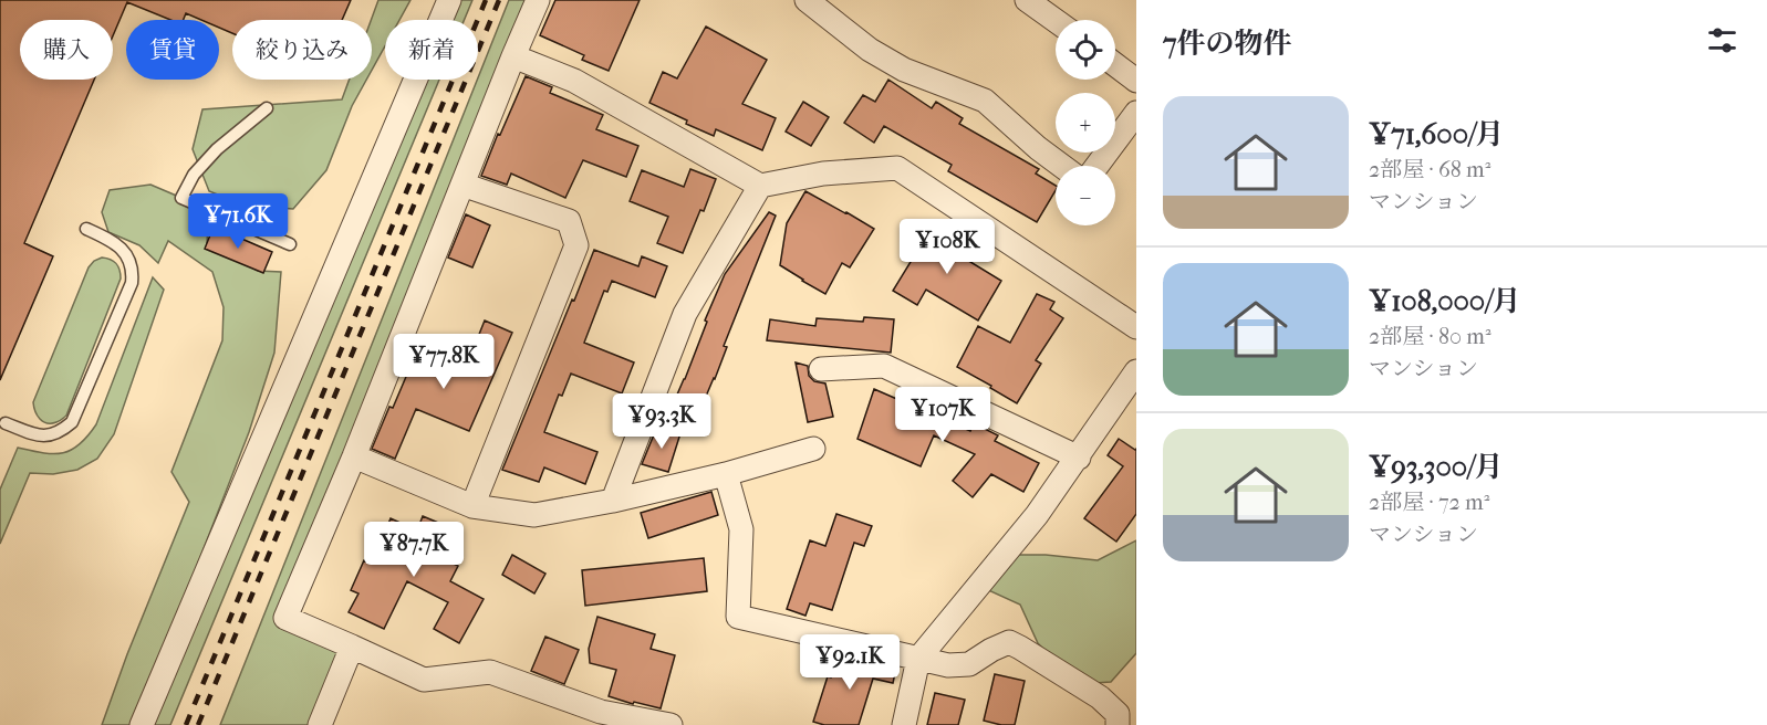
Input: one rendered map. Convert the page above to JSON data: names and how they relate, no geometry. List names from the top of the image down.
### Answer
{
  "page": {
    "heading": "7件の物件",
    "map_buttons": ["+", "−"],
    "chip": [
      "購入",
      "賃貸",
      "絞り込み",
      "新着"
    ],
    "list": [
      {
        "name": "¥71,600/月",
        "note": "2部屋 · 68 m² · マンション"
      },
      {
        "name": "¥108,000/月",
        "note": "2部屋 · 80 m² · マンション"
      },
      {
        "name": "¥93,300/月",
        "note": "2部屋 · 72 m² · マンション"
      }
    ],
    "price": [
      "¥71.6K",
      "¥108K",
      "¥77.8K",
      "¥107K",
      "¥93.3K",
      "¥87.7K",
      "¥92.1K"
    ]
  }
}
